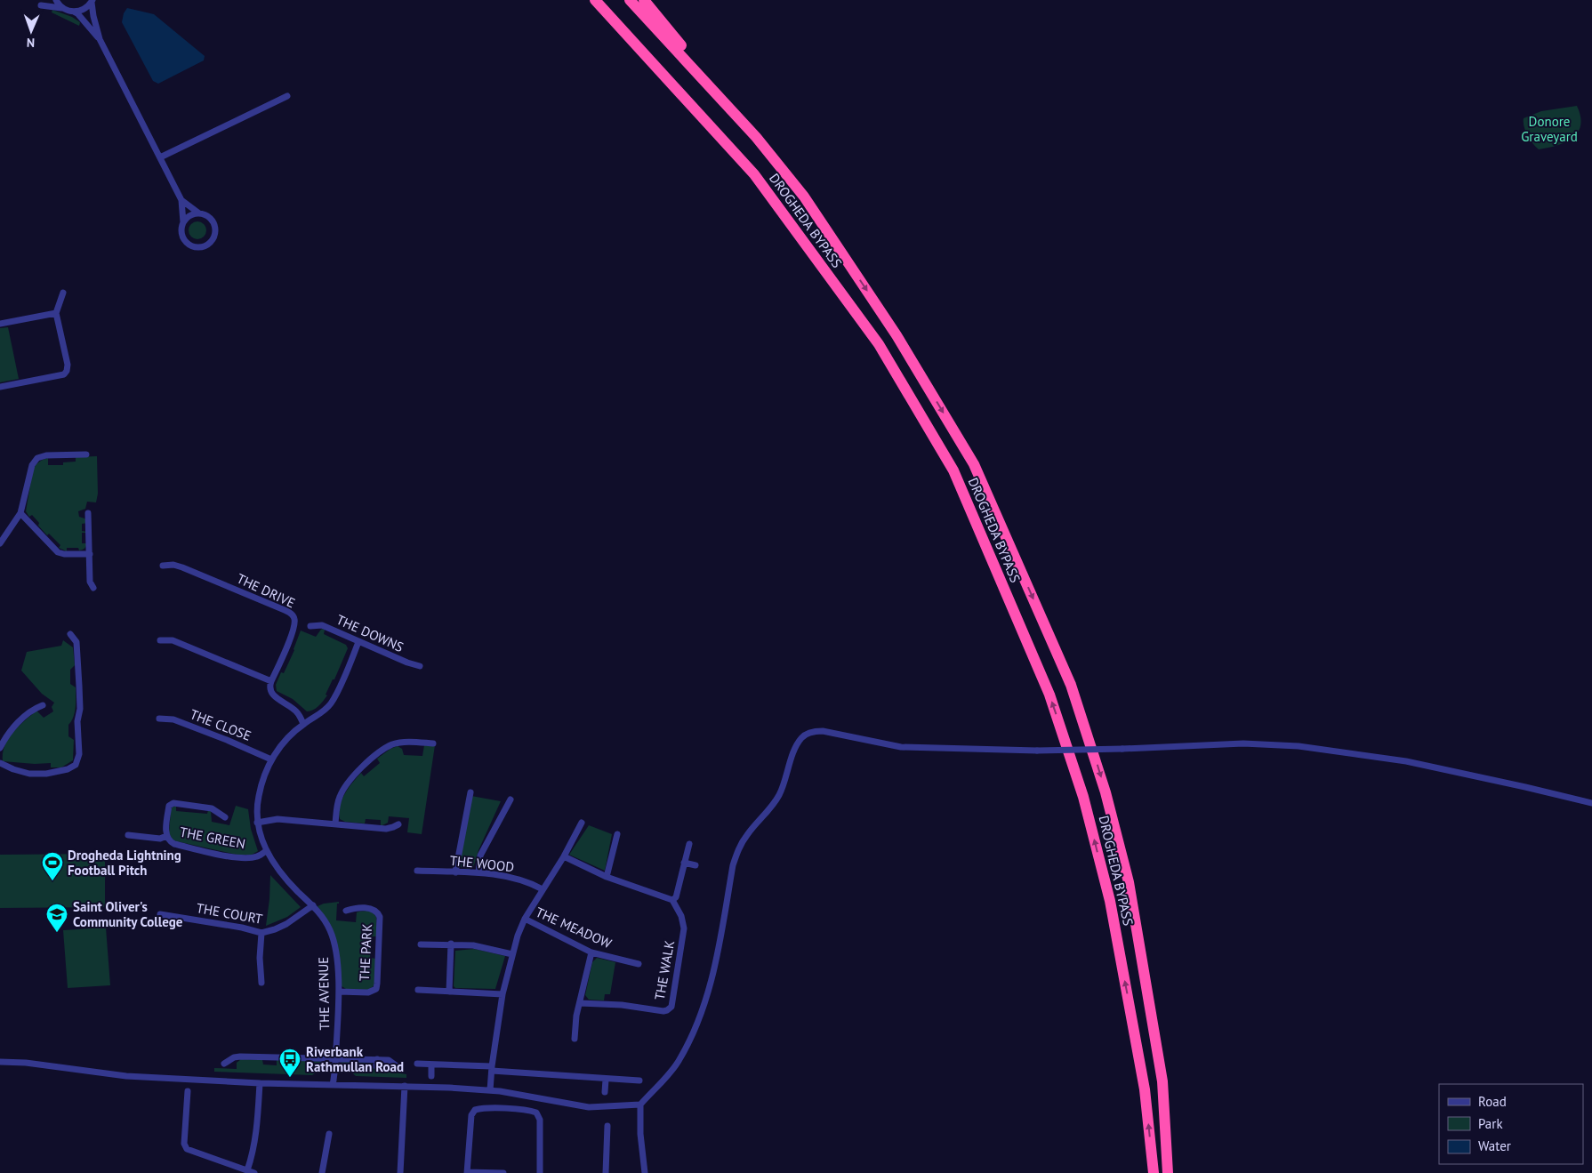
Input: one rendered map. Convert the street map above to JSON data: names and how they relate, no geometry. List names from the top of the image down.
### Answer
{
  "streets": {
    "highway": ["DROGHEDA BYPASS"],
    "street": [
      "THE DRIVE",
      "THE DOWNS",
      "THE CLOSE",
      "THE GREEN",
      "THE WOOD",
      "THE COURT",
      "THE MEADOW",
      "THE PARK",
      "THE WALK",
      "THE AVENUE"
    ]
  },
  "crossings": [
    ["THE DOWNS", "THE AVENUE"],
    ["THE CLOSE", "THE AVENUE"],
    ["THE GREEN", "THE AVENUE"],
    ["THE COURT", "THE AVENUE"],
    ["THE PARK", "THE AVENUE"]
  ],
  "parks": ["Donore Graveyard"],
  "places": {
    "sports": ["Drogheda Lightning Football Pitch"],
    "school or university": ["Saint Oliver's Community College"],
    "bus stop": ["Riverbank Rathmullan Road"]
  },
  "legend": ["Road", "Park", "Water"],
  "north": "bottom"
}
